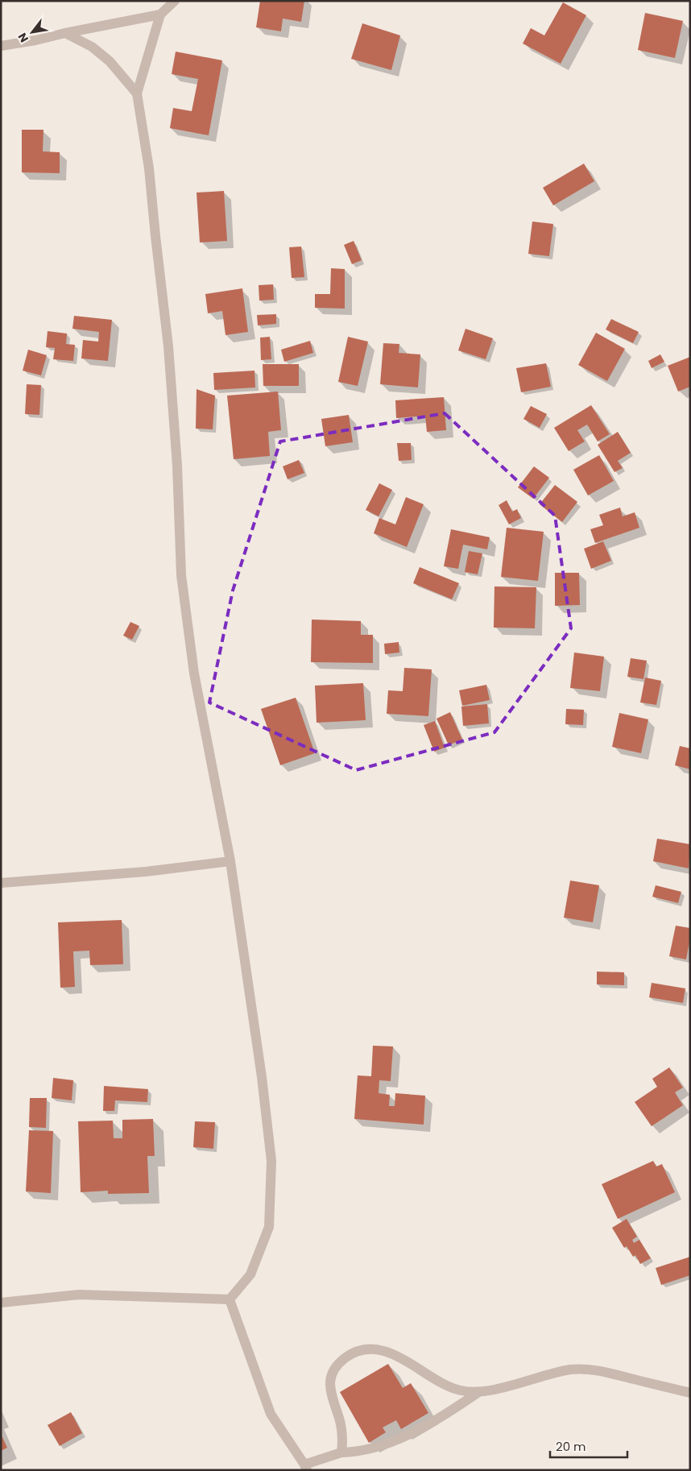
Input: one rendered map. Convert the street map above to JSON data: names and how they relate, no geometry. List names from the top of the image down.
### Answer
{
  "scale_bar": "20 m",
  "north": "bottom left"
}
